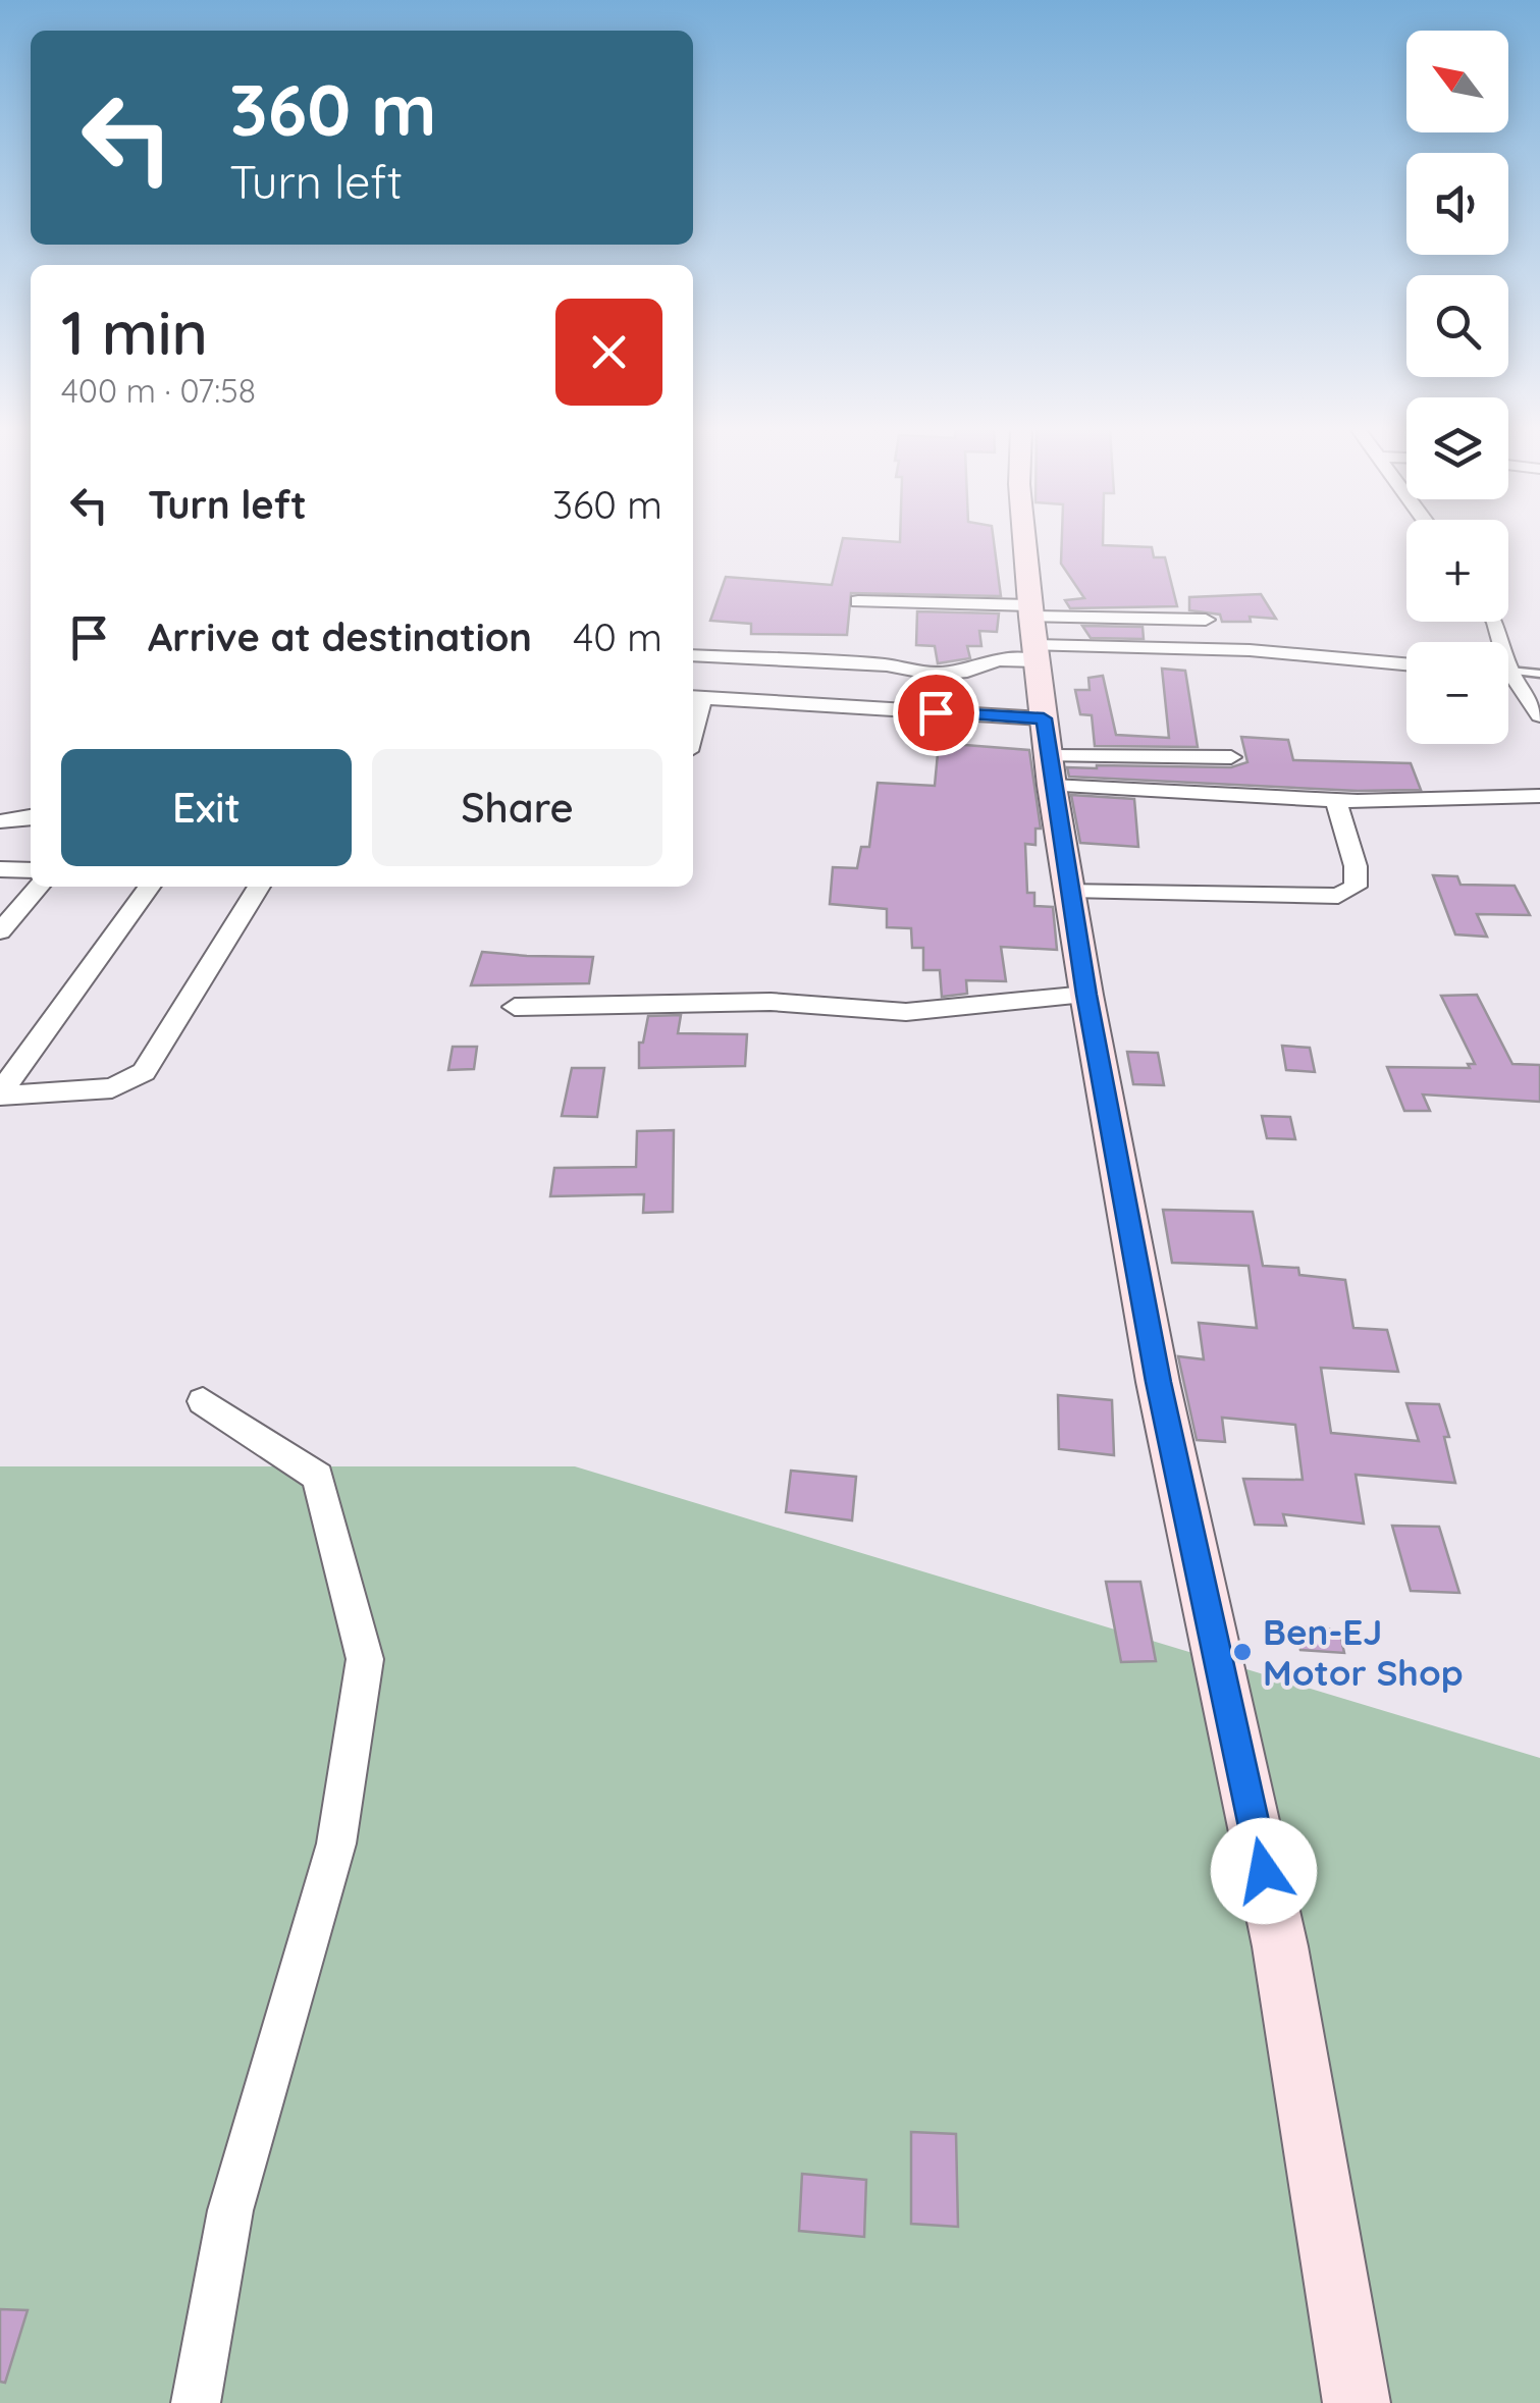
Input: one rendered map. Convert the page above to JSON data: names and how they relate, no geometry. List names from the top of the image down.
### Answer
{
  "places": ["Ben-EJ Motor Shop"],
  "north": "top left",
  "page": {
    "map_buttons": ["+", "−"],
    "turn": ["360 m", "Turn left"],
    "heading": ["1 min", "400 m · 07:58"],
    "list": [
      {
        "name": "Turn left",
        "value": "360 m"
      },
      {
        "name": "Arrive at destination",
        "value": "40 m"
      }
    ],
    "buttons": ["Exit", "Share"]
  }
}
